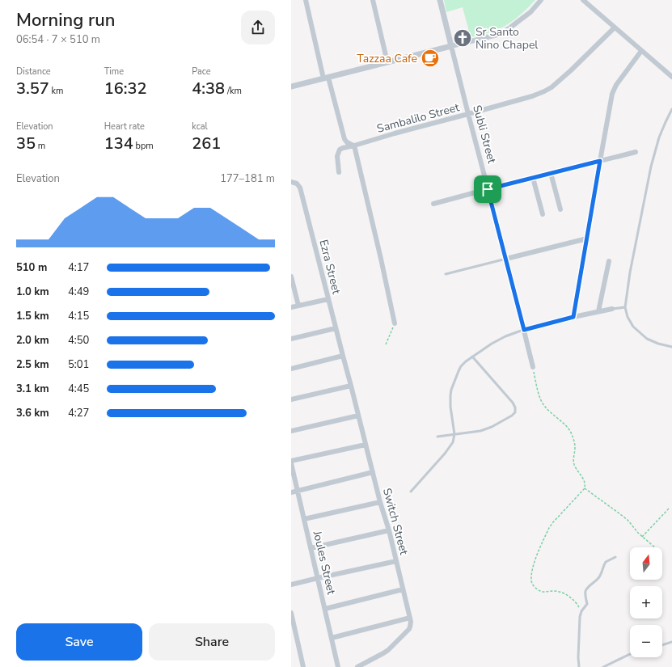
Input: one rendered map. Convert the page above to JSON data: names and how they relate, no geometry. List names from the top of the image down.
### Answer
{
  "streets": {
    "street": [
      "Sambalilo Street",
      "Subli Street",
      "Ezra Street",
      "Switch Street",
      "Joules Street"
    ]
  },
  "crossings": [
    ["Sambalilo Street", "Subli Street"],
    ["Ezra Street", "Switch Street"]
  ],
  "places": {
    "church": ["Sr Santo Nino Chapel"],
    "cafe": ["Tazzaa Cafe"]
  },
  "north": "top",
  "page": {
    "heading": ["Morning run", "06:54 · 7 × 510 m"],
    "stats": [
      ["Distance", "3.57 km"],
      ["Time", "16:32"],
      ["Pace", "4:38 /km"],
      ["Elevation", "35 m"],
      ["Heart rate", "134 bpm"],
      ["kcal", "261"]
    ],
    "chart": ["Elevation", "177–181 m"],
    "list": [
      {
        "name": "510 m",
        "note": "4:17"
      },
      {
        "name": "1.0 km",
        "note": "4:49"
      },
      {
        "name": "1.5 km",
        "note": "4:15"
      },
      {
        "name": "2.0 km",
        "note": "4:50"
      },
      {
        "name": "2.5 km",
        "note": "5:01"
      },
      {
        "name": "3.1 km",
        "note": "4:45"
      },
      {
        "name": "3.6 km",
        "note": "4:27"
      }
    ],
    "map_buttons": ["+", "−"],
    "buttons": ["Save", "Share"]
  }
}
